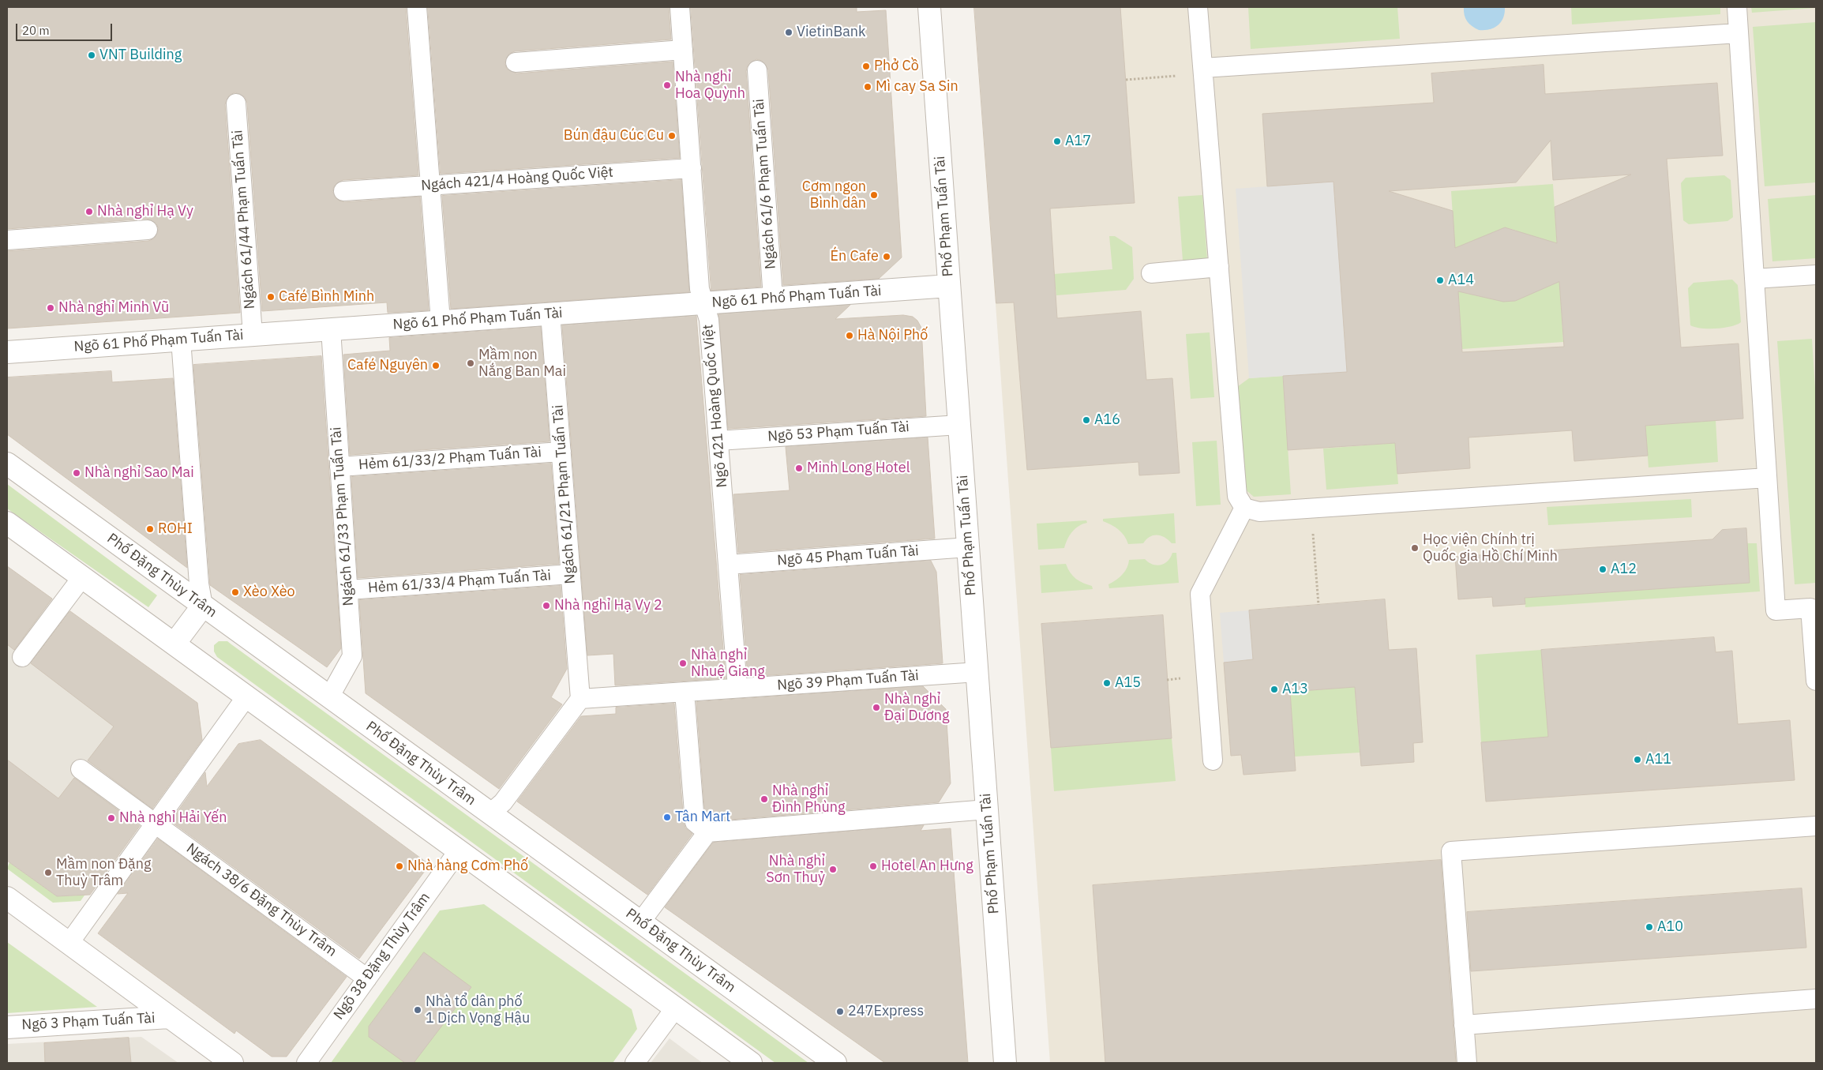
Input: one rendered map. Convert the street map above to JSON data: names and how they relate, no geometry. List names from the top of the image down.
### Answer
{
  "streets": {
    "street": [
      "Phố Phạm Tuấn Tài",
      "Ngõ 61 Phố Phạm Tuấn Tài",
      "Phố Đặng Thùy Trâm",
      "Ngõ 3 Phạm Tuấn Tài"
    ],
    "lane": [
      "Ngách 421/4 Hoàng Quốc Việt",
      "Ngách 61/6 Phạm Tuấn Tài",
      "Ngách 61/44 Phạm Tuấn Tài",
      "Ngõ 421 Hoàng Quốc Việt",
      "Ngõ 53 Phạm Tuấn Tài",
      "Hẻm 61/33/2 Phạm Tuấn Tài",
      "Ngách 61/21 Phạm Tuấn Tài",
      "Ngách 61/33 Phạm Tuấn Tài",
      "Ngõ 45 Phạm Tuấn Tài",
      "Hẻm 61/33/4 Phạm Tuấn Tài",
      "Ngõ 39 Phạm Tuấn Tài",
      "Ngách 38/6 Đặng Thùy Trâm",
      "Ngõ 38 Đặng Thùy Trâm"
    ]
  },
  "crossings": [
    ["Ngách 421/4 Hoàng Quốc Việt", "Ngõ 421 Hoàng Quốc Việt"],
    ["Ngách 61/6 Phạm Tuấn Tài", "Ngõ 61 Phố Phạm Tuấn Tài"],
    ["Phố Phạm Tuấn Tài", "Ngõ 61 Phố Phạm Tuấn Tài"],
    ["Phố Phạm Tuấn Tài", "Ngõ 53 Phạm Tuấn Tài"],
    ["Phố Phạm Tuấn Tài", "Ngõ 45 Phạm Tuấn Tài"],
    ["Phố Phạm Tuấn Tài", "Ngõ 39 Phạm Tuấn Tài"],
    ["Ngách 61/44 Phạm Tuấn Tài", "Ngõ 61 Phố Phạm Tuấn Tài"],
    ["Ngõ 61 Phố Phạm Tuấn Tài", "Ngõ 421 Hoàng Quốc Việt"],
    ["Ngõ 61 Phố Phạm Tuấn Tài", "Ngách 61/21 Phạm Tuấn Tài"],
    ["Ngõ 61 Phố Phạm Tuấn Tài", "Ngách 61/33 Phạm Tuấn Tài"],
    ["Ngõ 421 Hoàng Quốc Việt", "Ngõ 53 Phạm Tuấn Tài"],
    ["Ngõ 421 Hoàng Quốc Việt", "Ngõ 45 Phạm Tuấn Tài"],
    ["Ngõ 421 Hoàng Quốc Việt", "Ngõ 39 Phạm Tuấn Tài"],
    ["Hẻm 61/33/2 Phạm Tuấn Tài", "Ngách 61/21 Phạm Tuấn Tài"],
    ["Hẻm 61/33/2 Phạm Tuấn Tài", "Ngách 61/33 Phạm Tuấn Tài"],
    ["Ngách 61/21 Phạm Tuấn Tài", "Hẻm 61/33/4 Phạm Tuấn Tài"],
    ["Ngách 61/21 Phạm Tuấn Tài", "Ngõ 39 Phạm Tuấn Tài"],
    ["Ngách 61/33 Phạm Tuấn Tài", "Phố Đặng Thùy Trâm"],
    ["Ngách 61/33 Phạm Tuấn Tài", "Hẻm 61/33/4 Phạm Tuấn Tài"],
    ["Ngách 38/6 Đặng Thùy Trâm", "Ngõ 38 Đặng Thùy Trâm"]
  ],
  "places": [
    "VietinBank",
    "VNT Building",
    "Phở Cồ",
    "Nhà nghỉ Hoa Quỳnh",
    "Mì cay Sa Sin",
    "Bún đậu Cúc Cu",
    "A17",
    "Cơm ngon Bình dân",
    "Nhà nghỉ Hạ Vy",
    "Én Cafe",
    "A14",
    "Café Bình Minh",
    "Nhà nghỉ Minh Vũ",
    "Hà Nội Phố",
    "Mầm non Nắng Ban Mai",
    "Café Nguyên",
    "A16",
    "Minh Long Hotel",
    "Nhà nghỉ Sao Mai",
    "ROHI",
    "Học viện Chính trị Quốc gia Hồ Chí Minh",
    "A12",
    "Xèo Xèo",
    "Nhà nghỉ Hạ Vy 2",
    "Nhà nghỉ Nhuệ Giang",
    "A15",
    "A13",
    "Nhà nghỉ Đại Dương",
    "A11",
    "Nhà nghỉ Đình Phùng",
    "Tân Mart",
    "Nhà nghỉ Hải Yến",
    "Nhà hàng Cơm Phố",
    "Hotel An Hưng",
    "Nhà nghỉ Sơn Thuỷ",
    "Mầm non Đặng Thuỳ Trâm",
    "A10",
    "Nhà tổ dân phố 1 Dịch Vọng Hậu",
    "247Express"
  ],
  "scale_bar": "20 m"
}
